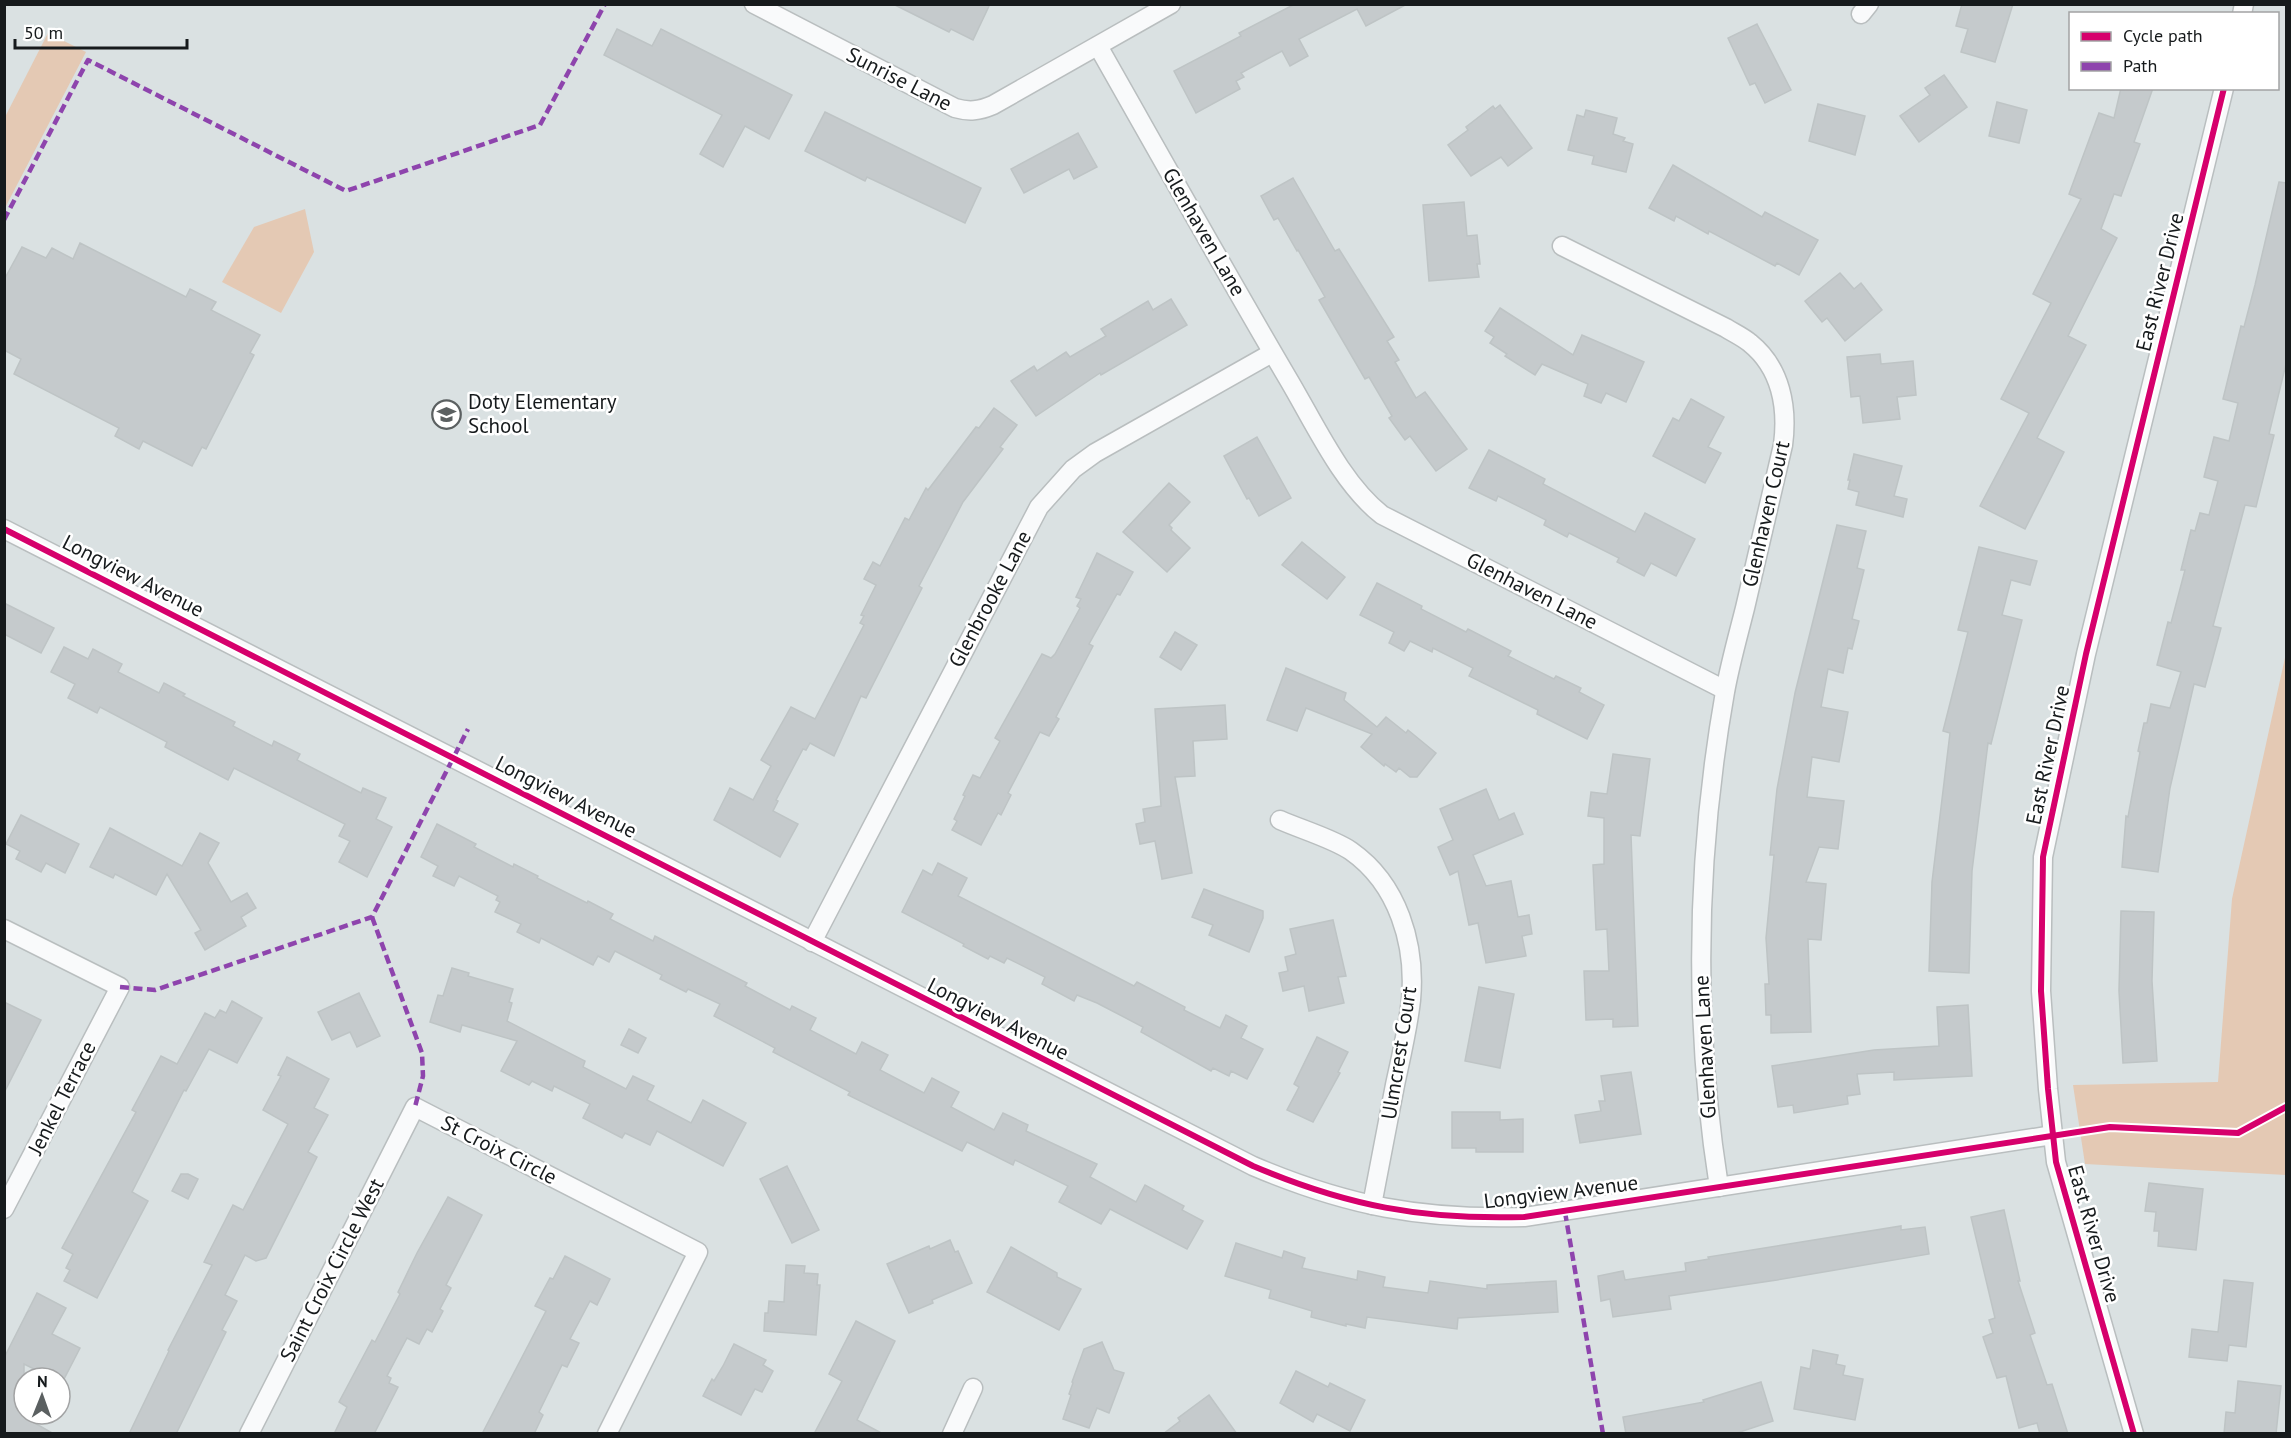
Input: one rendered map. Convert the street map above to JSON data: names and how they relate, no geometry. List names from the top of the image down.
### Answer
{
  "streets": {
    "street": [
      "Sunrise Lane",
      "Glenhaven Lane",
      "East River Drive",
      "Glenhaven Court",
      "Longview Avenue",
      "Glenbrooke Lane",
      "Ulmcrest Court",
      "Jenkel Terrace",
      "St Croix Circle",
      "Saint Croix Circle West"
    ]
  },
  "crossings": [
    ["Sunrise Lane", "Glenhaven Lane"],
    ["Glenhaven Lane", "Glenhaven Court"],
    ["Glenhaven Lane", "Longview Avenue"],
    ["Glenhaven Lane", "Glenbrooke Lane"],
    ["East River Drive", "Longview Avenue"],
    ["Longview Avenue", "Glenbrooke Lane"],
    ["Longview Avenue", "Ulmcrest Court"],
    ["St Croix Circle", "Saint Croix Circle West"]
  ],
  "places": {
    "school or university": ["Doty Elementary School"]
  },
  "legend": ["Cycle path", "Path"],
  "scale_bar": "50 m",
  "north": "top"
}
